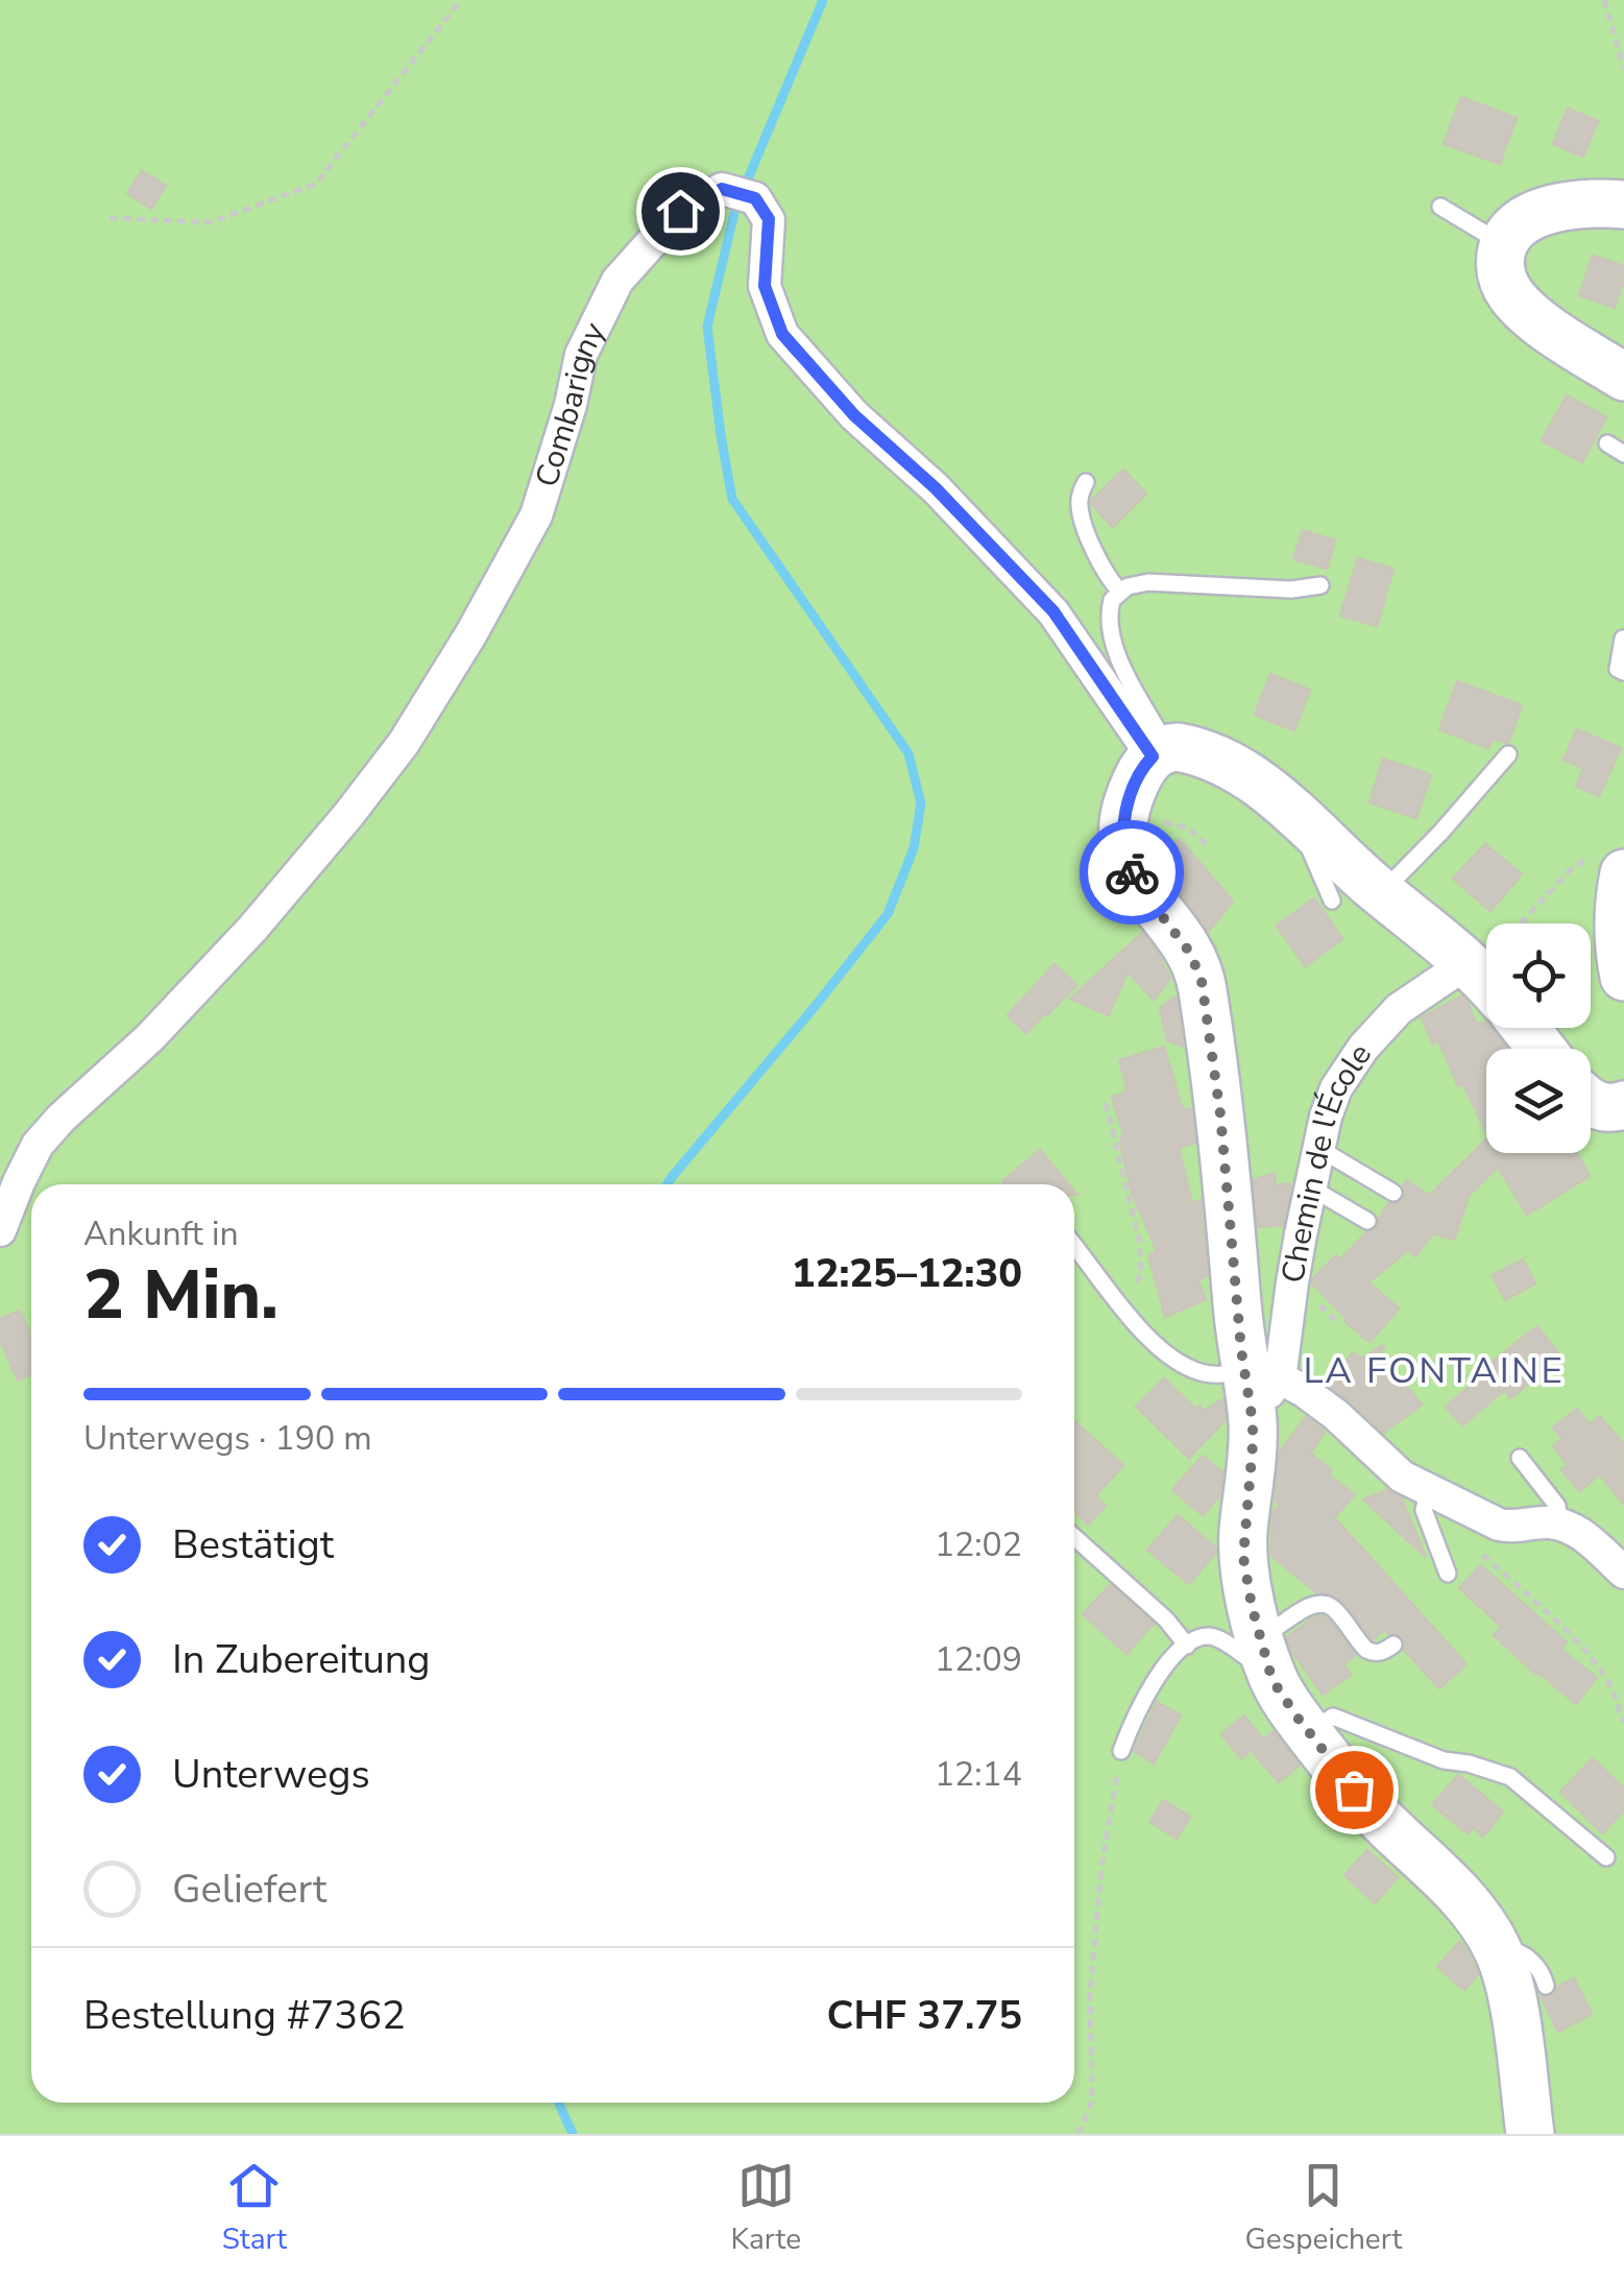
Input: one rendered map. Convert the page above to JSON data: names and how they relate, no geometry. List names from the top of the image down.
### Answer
{
  "streets": {
    "street": ["Combarigny", "Chemin de l'École"]
  },
  "districts": ["LA FONTAINE"],
  "page": {
    "heading": ["2 Min.", "Ankunft in", "12:25–12:30"],
    "panel": ["Bestellung #7362", "CHF 37.75"],
    "bar": "Unterwegs · 190 m",
    "list": [
      ["Bestätigt", "12:02"],
      ["In Zubereitung", "12:09"],
      ["Unterwegs", "12:14"],
      "Geliefert"
    ],
    "tabs": ["Start", "Karte", "Gespeichert"]
  }
}
